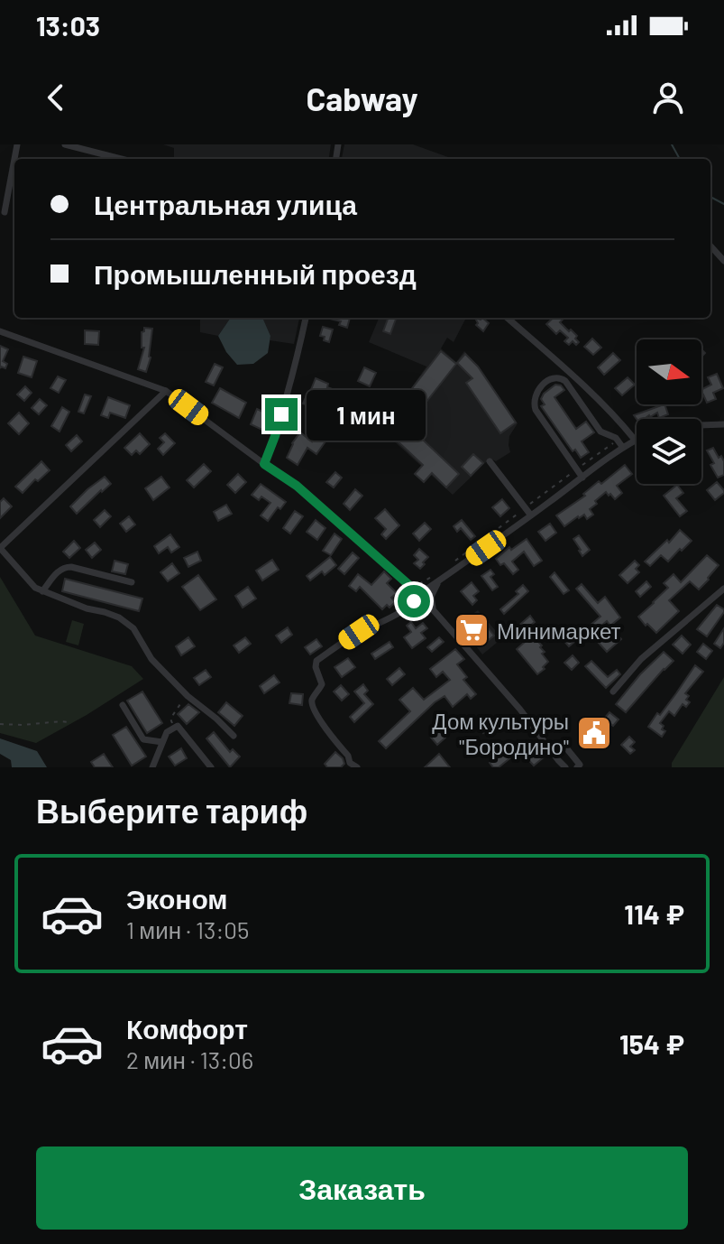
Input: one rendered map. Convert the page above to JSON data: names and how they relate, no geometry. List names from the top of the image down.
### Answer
{
  "places": {
    "supermarket": ["Минимаркет"],
    "public building": ["Дом культуры \"Бородино\""]
  },
  "north": "right",
  "page": {
    "status": "13:03",
    "header": "Cabway",
    "banner": ["Центральная улица", "Промышленный проезд"],
    "bubble": "1 мин",
    "heading": "Выберите тариф",
    "list": [
      {
        "name": "Эконом",
        "note": "1 мин · 13:05",
        "value": "114 ₽"
      },
      {
        "name": "Комфорт",
        "note": "2 мин · 13:06",
        "value": "154 ₽"
      }
    ],
    "buttons": "Заказать"
  }
}
